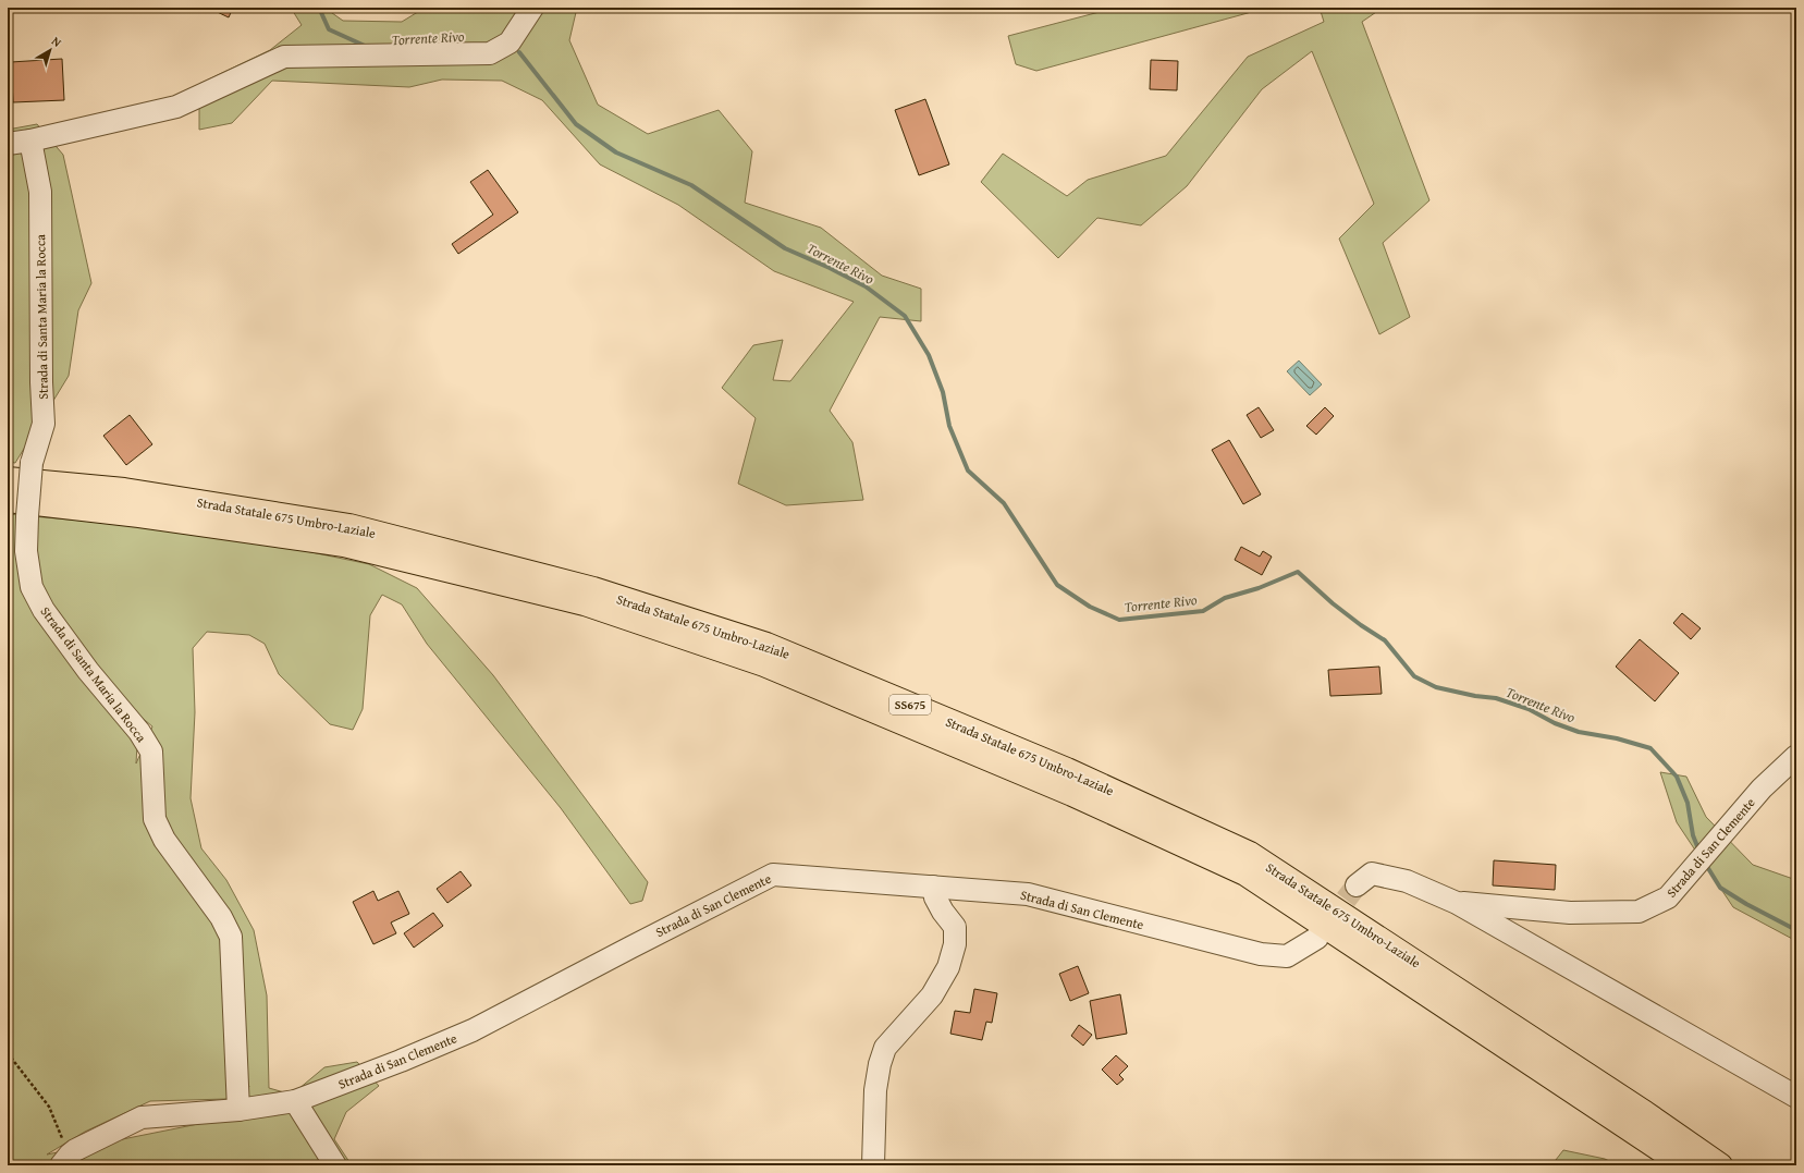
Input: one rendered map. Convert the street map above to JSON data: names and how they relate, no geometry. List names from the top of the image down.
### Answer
{
  "streets": {
    "highway": ["Strada Statale 675 Umbro-Laziale", "SS675"],
    "street": ["Strada di Santa Maria la Rocca", "Strada di San Clemente"]
  },
  "crossings": [
    ["Strada di Santa Maria la Rocca", "Strada di San Clemente"]
  ],
  "water": ["Torrente Rivo"],
  "north": "top right"
}
